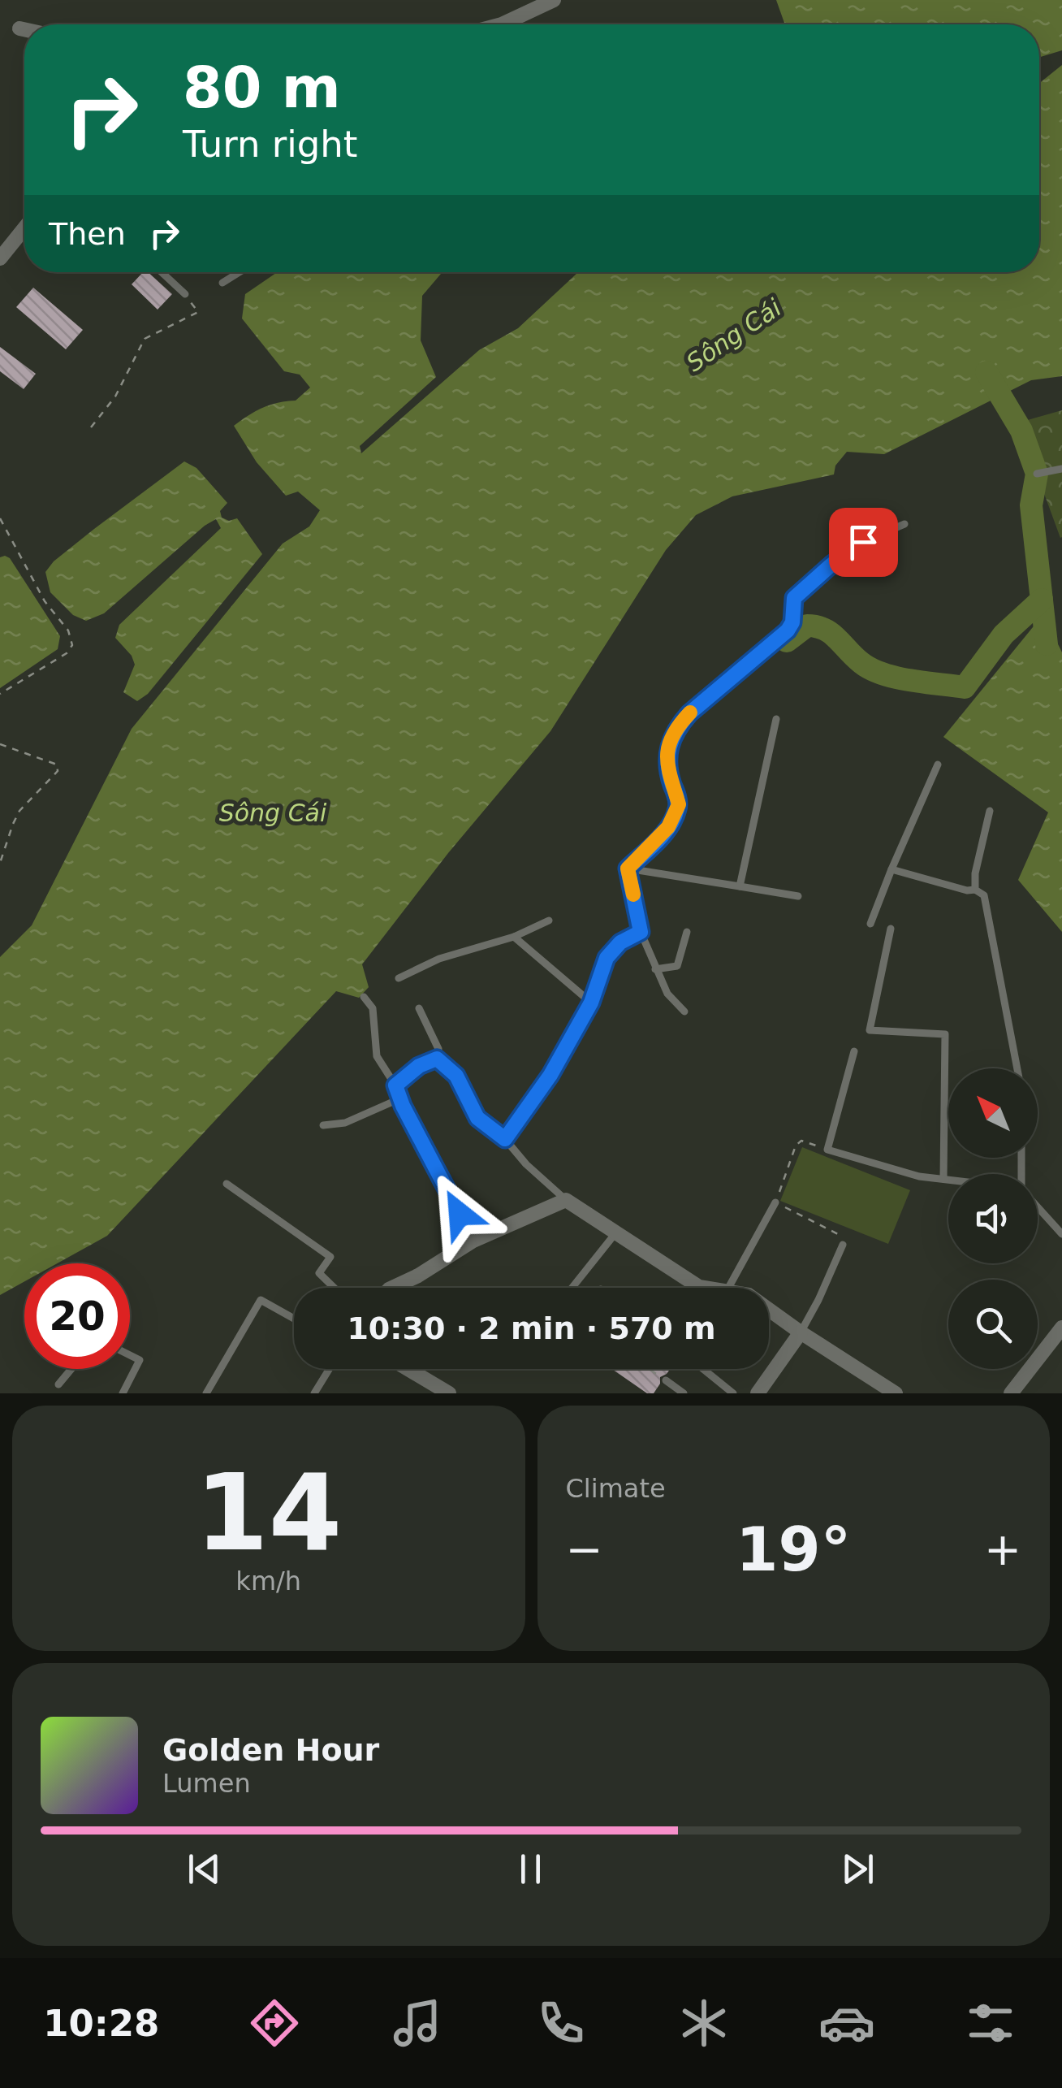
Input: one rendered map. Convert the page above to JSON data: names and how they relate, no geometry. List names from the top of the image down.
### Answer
{
  "water": ["Sông Cái"],
  "north": "top left",
  "page": {
    "turn": ["80 m", "Turn right"],
    "then": "Then",
    "limit": "20",
    "trip": "10:30 · 2 min · 570 m",
    "tile": [
      ["14", "km/h"],
      "Climate"
    ],
    "heat": ["−", "19°", "+"],
    "song": ["Golden Hour", "Lumen"],
    "tabs": "10:28"
  }
}
